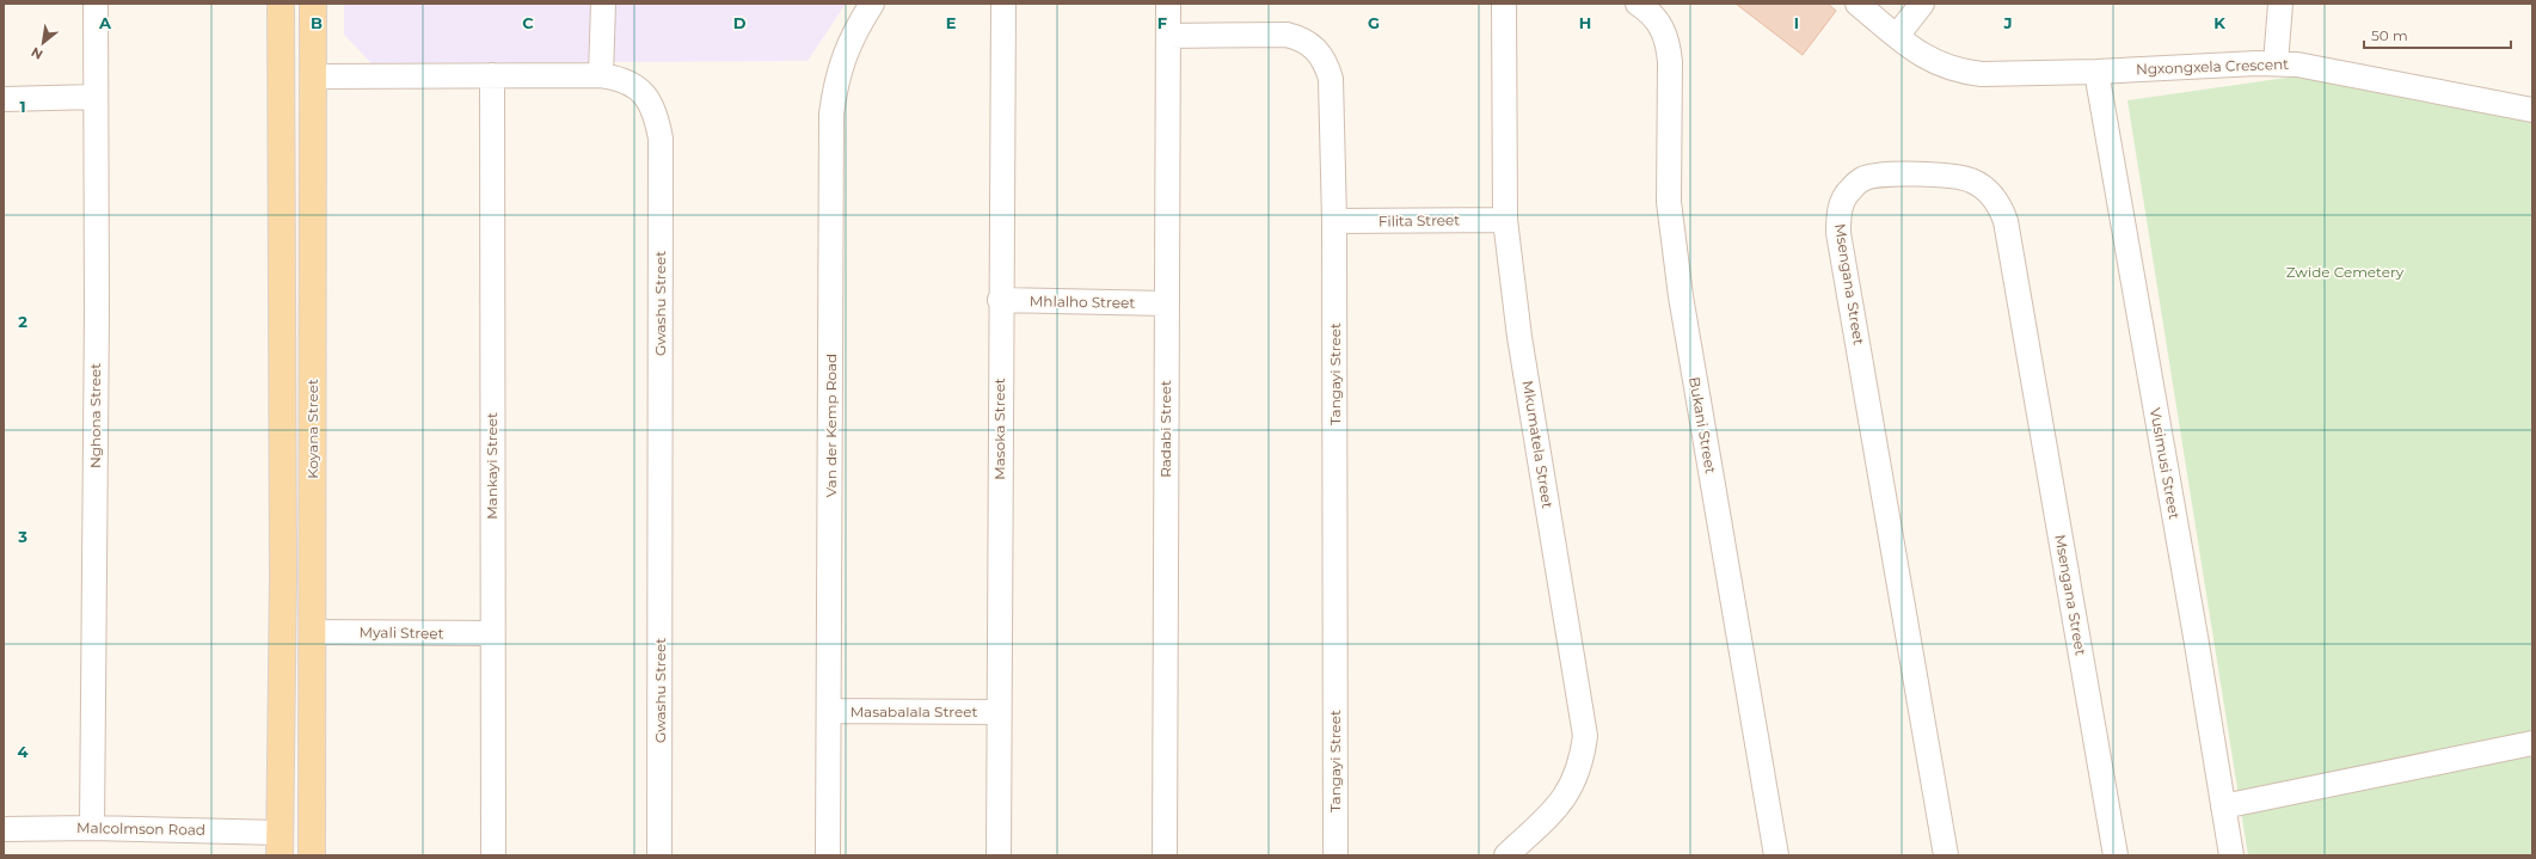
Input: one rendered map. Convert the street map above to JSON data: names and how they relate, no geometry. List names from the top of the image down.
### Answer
{
  "streets": {
    "main road": ["Koyana Street"],
    "street": [
      "Ngxongxela Crescent",
      "Filita Street",
      "Msengana Street",
      "Mhlalho Street",
      "Gwashu Street",
      "Tangayi Street",
      "Nghona Street",
      "Van der Kemp Road",
      "Bukani Street",
      "Masoka Street",
      "Radabi Street",
      "Mkumatela Street",
      "Vusimusi Street",
      "Mankayi Street",
      "Myali Street",
      "Masabalala Street",
      "Malcolmson Road"
    ]
  },
  "crossings": [
    ["Ngxongxela Crescent", "Vusimusi Street"],
    ["Filita Street", "Tangayi Street"],
    ["Filita Street", "Mkumatela Street"],
    ["Mhlalho Street", "Masoka Street"],
    ["Mhlalho Street", "Radabi Street"],
    ["Gwashu Street", "Koyana Street"],
    ["Gwashu Street", "Mankayi Street"],
    ["Tangayi Street", "Radabi Street"],
    ["Nghona Street", "Malcolmson Road"],
    ["Van der Kemp Road", "Masabalala Street"],
    ["Koyana Street", "Myali Street"],
    ["Masoka Street", "Masabalala Street"],
    ["Mankayi Street", "Myali Street"]
  ],
  "parks": ["Zwide Cemetery"],
  "scale_bar": "50 m",
  "north": "bottom left",
  "grid": {
    "columns": [
      "A",
      "B",
      "C",
      "D",
      "E",
      "F",
      "G",
      "H",
      "I",
      "J",
      "K"
    ],
    "rows": [
      "1",
      "2",
      "3",
      "4"
    ]
  }
}
